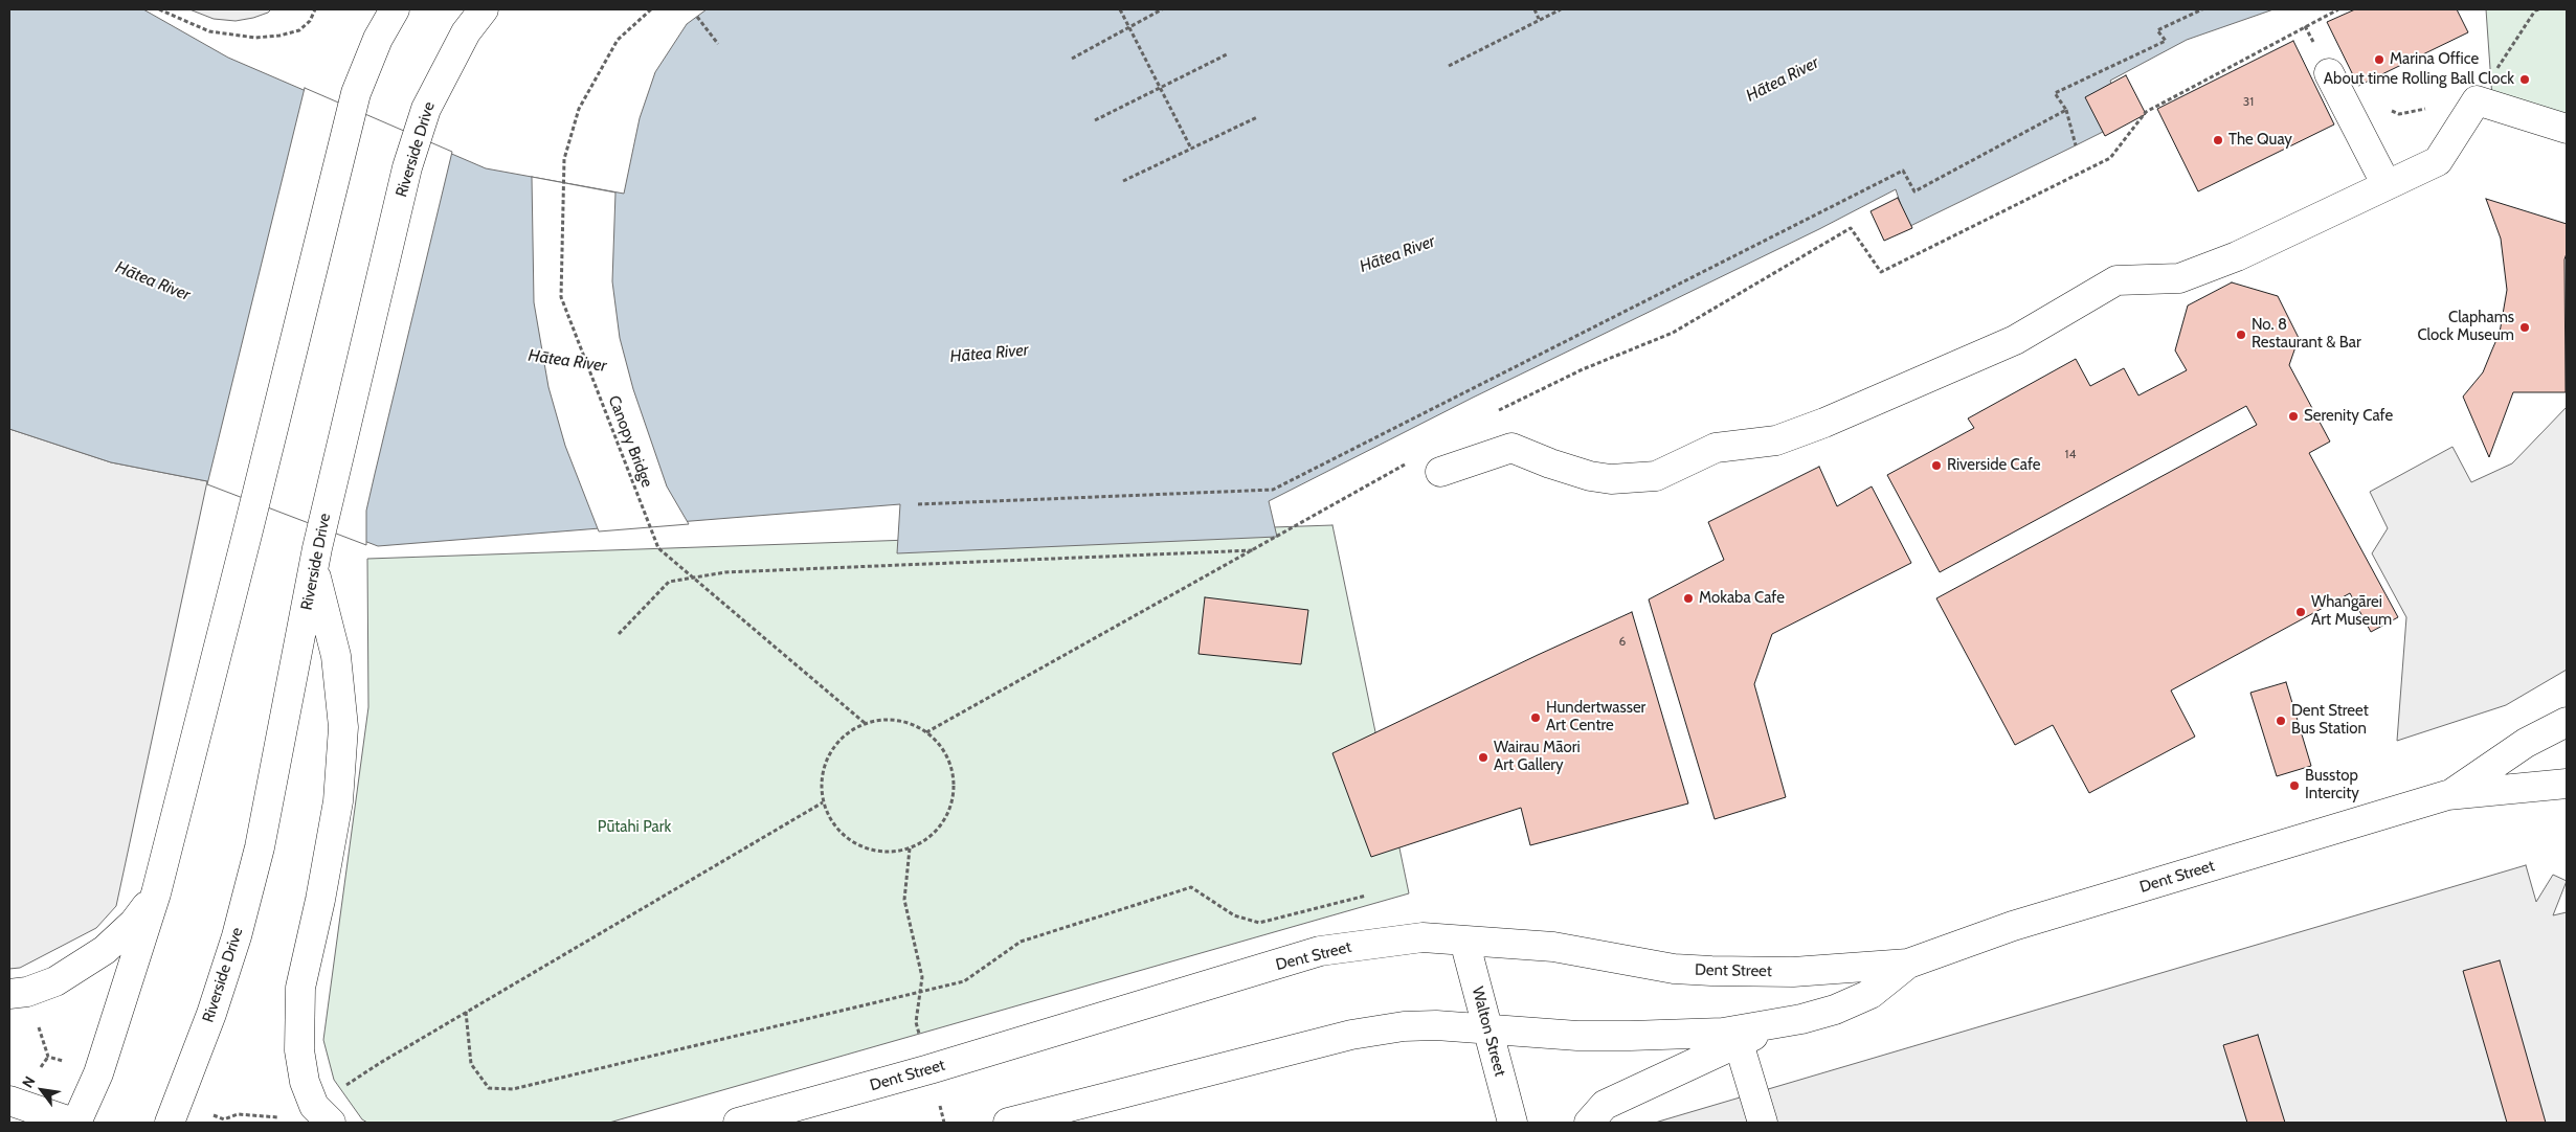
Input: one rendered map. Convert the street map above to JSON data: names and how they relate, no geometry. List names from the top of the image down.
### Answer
{
  "streets": {
    "main road": ["Riverside Drive", "Dent Street", "Walton Street"],
    "path": ["Canopy Bridge"]
  },
  "crossings": [
    ["Dent Street", "Walton Street"]
  ],
  "water": ["Hātea River"],
  "parks": ["Pūtahi Park"],
  "places": [
    "Marina Office",
    "About time Rolling Ball Clock",
    "The Quay",
    "Claphams Clock Museum",
    "No. 8 Restaurant & Bar",
    "Serenity Cafe",
    "Riverside Cafe",
    "Mokaba Cafe",
    "Whangārei Art Museum",
    "Hundertwasser Art Centre",
    "Dent Street Bus Station",
    "Wairau Māori Art Gallery",
    "Busstop Intercity"
  ],
  "house_numbers": ["31", "14", "6"],
  "north": "top left"
}
